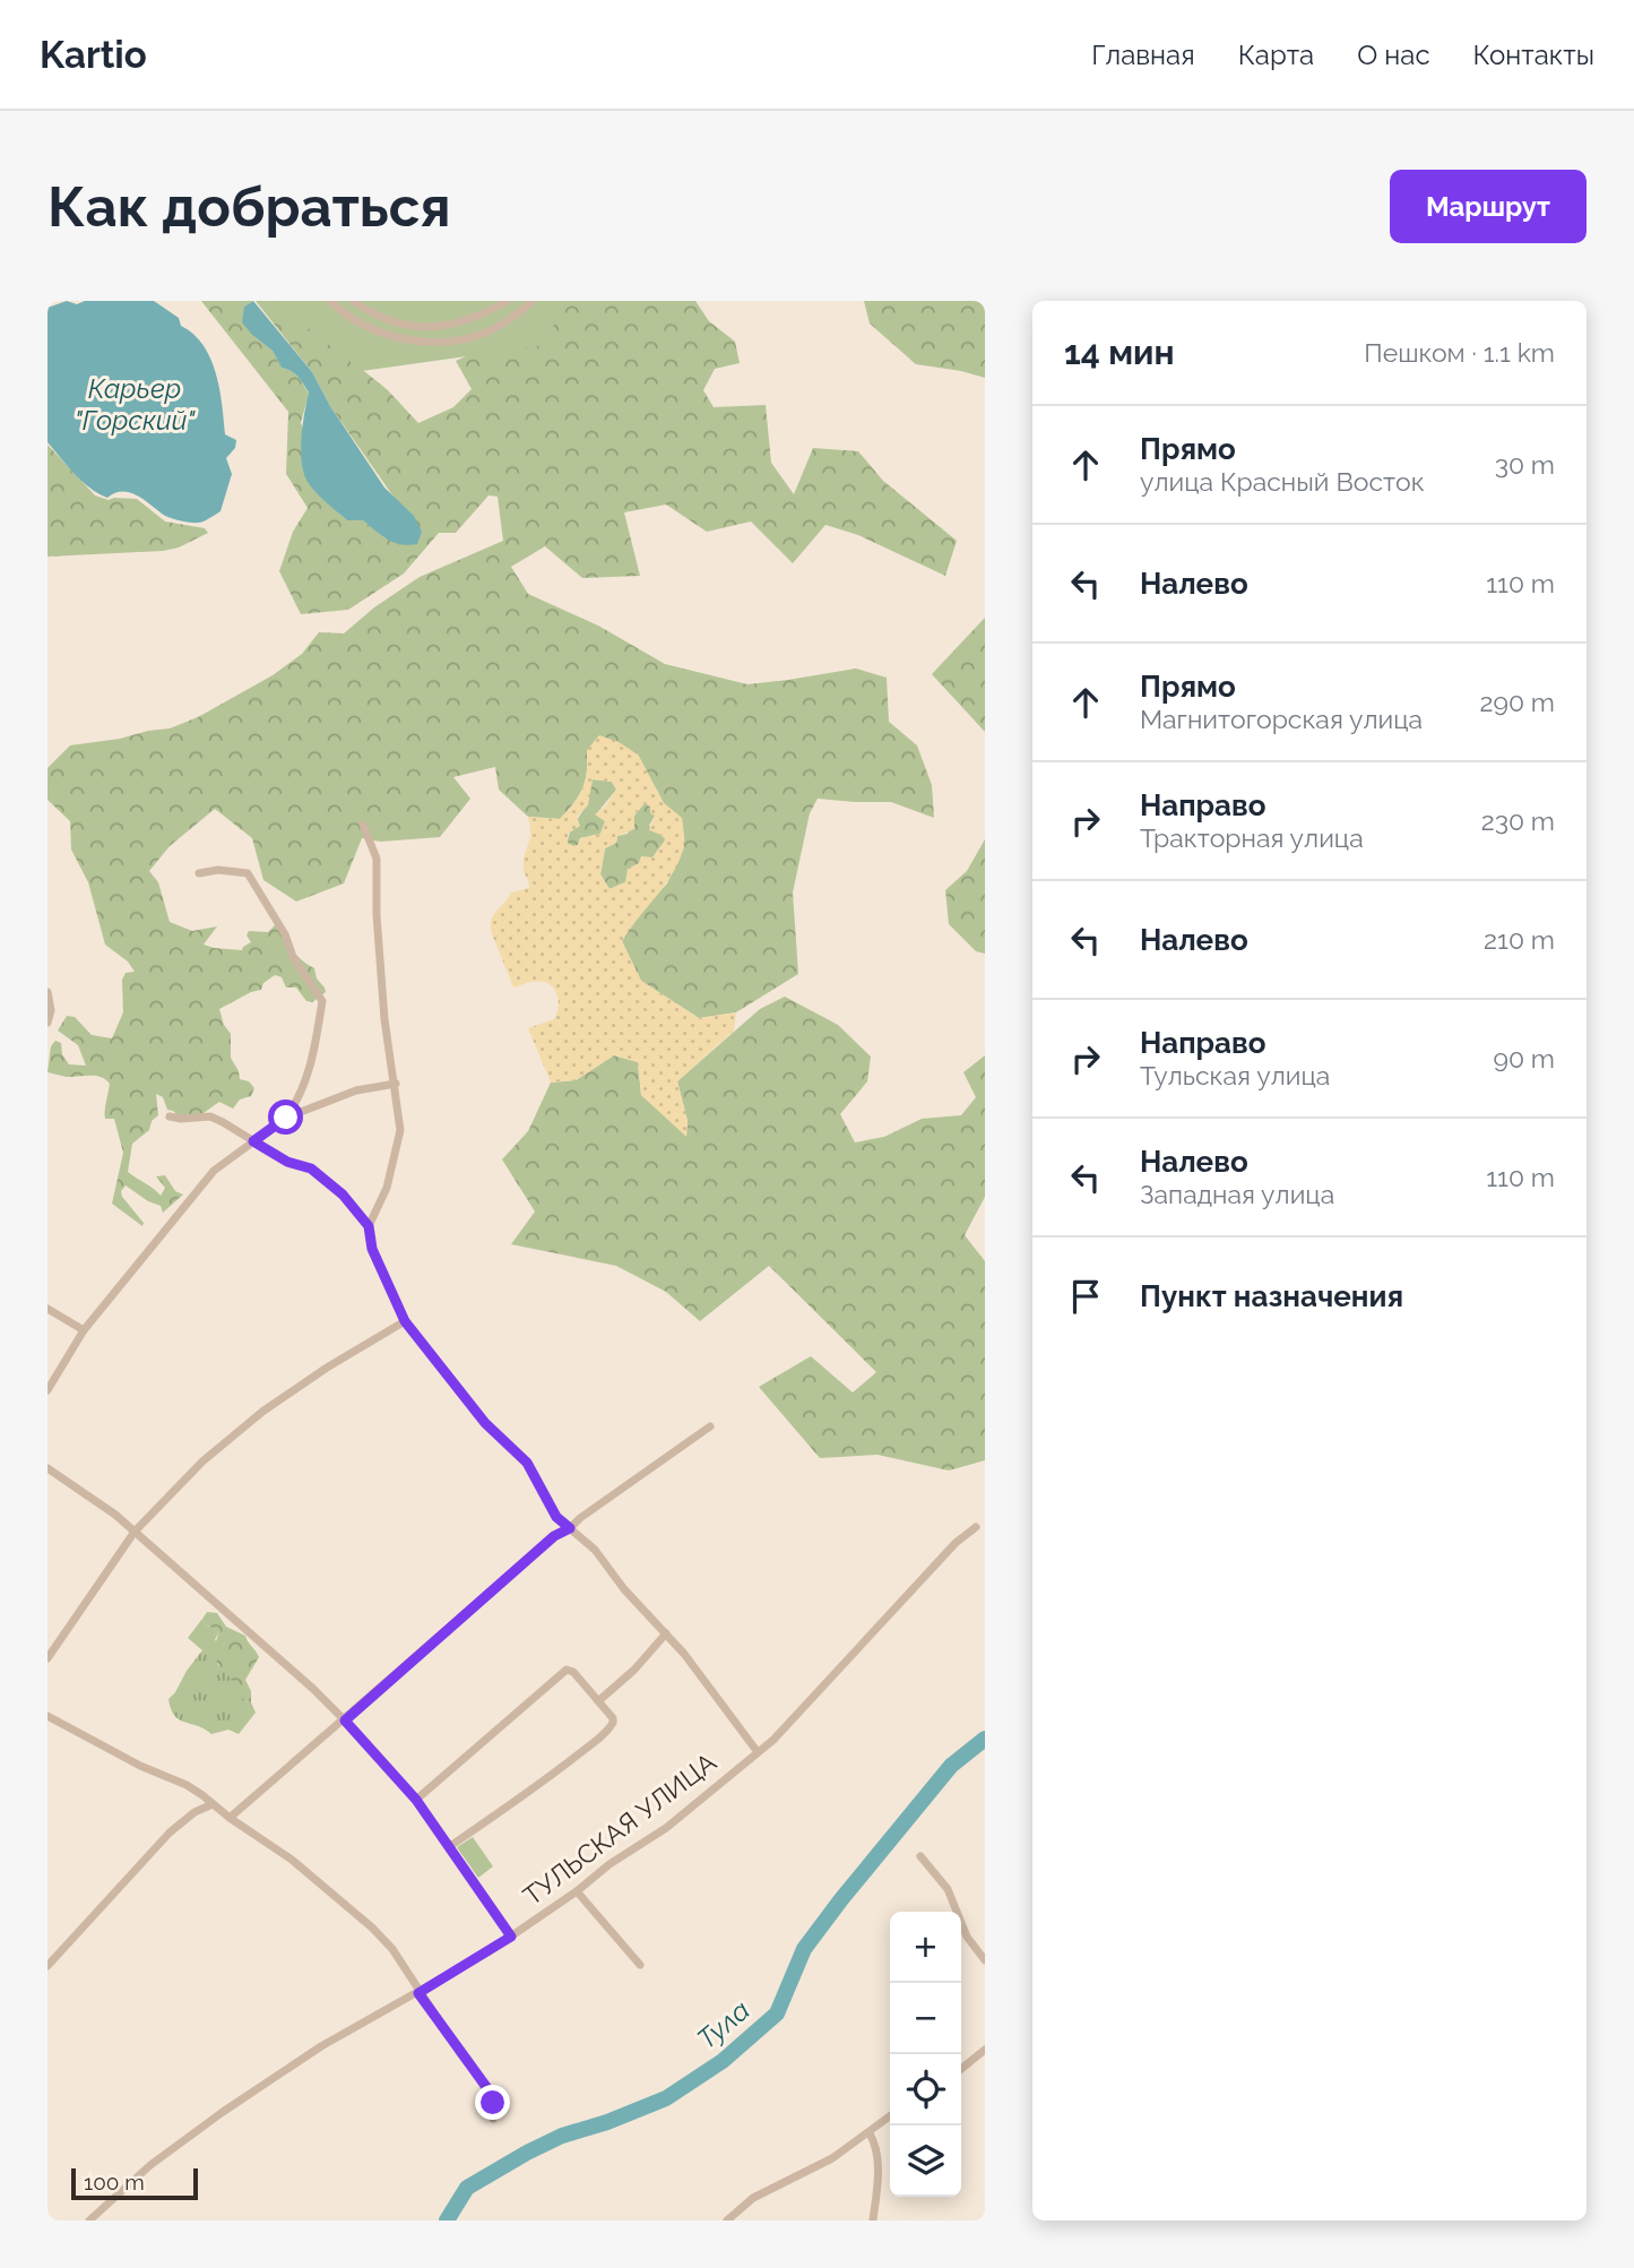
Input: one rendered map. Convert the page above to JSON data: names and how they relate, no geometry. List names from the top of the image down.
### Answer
{
  "streets": {
    "street": ["ТУЛЬСКАЯ УЛИЦА"]
  },
  "water": ["Карьер \"Горский\"", "Тула"],
  "scale_bar": "100 m",
  "page": {
    "header": "Kartio",
    "nav": [
      "Главная",
      "Карта",
      "О нас",
      "Контакты"
    ],
    "buttons": "Маршрут",
    "title": "Как добраться",
    "heading": ["14 мин", "Пешком · 1.1 km"],
    "list": [
      ["Прямо", "улица Красный Восток", "30 m"],
      ["Налево", "110 m"],
      ["Прямо", "Магнитогорская улица", "290 m"],
      ["Направо", "Тракторная улица", "230 m"],
      ["Налево", "210 m"],
      ["Направо", "Тульская улица", "90 m"],
      ["Налево", "Западная улица", "110 m"],
      "Пункт назначения"
    ],
    "map_buttons": ["+", "−"],
    "scale": "100 m"
  }
}
